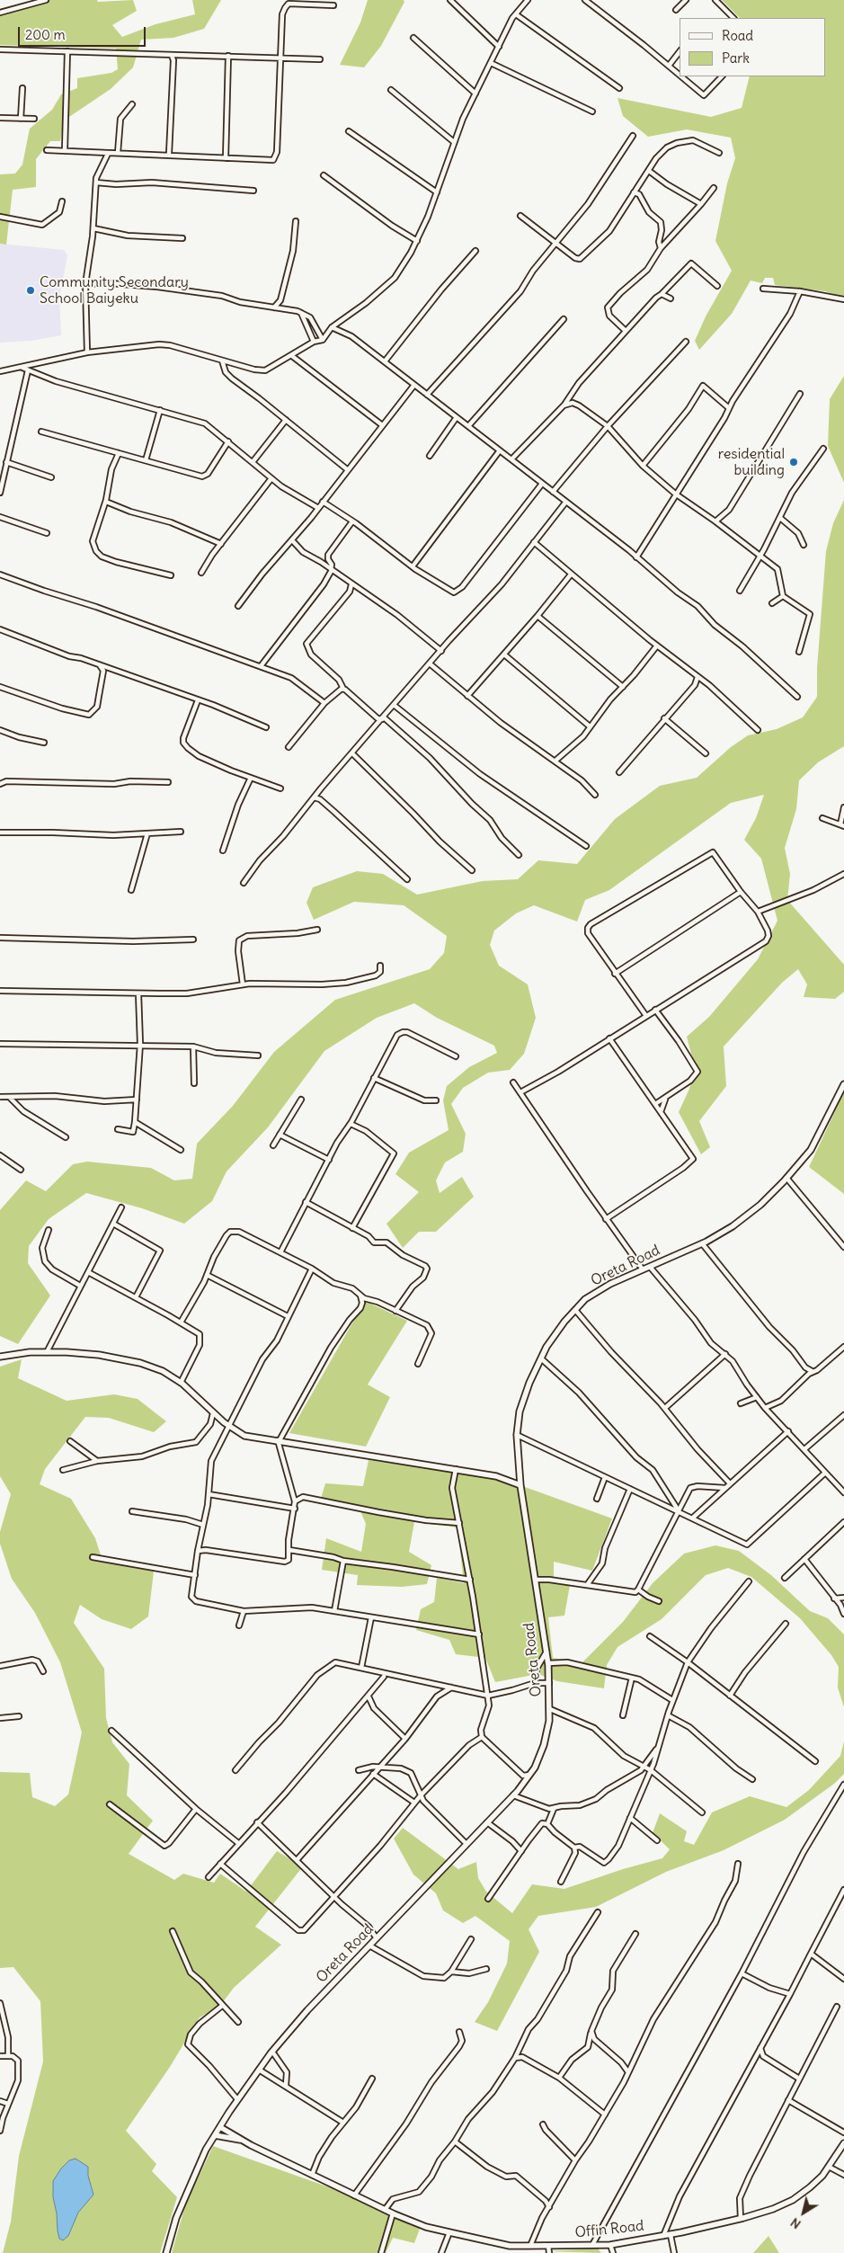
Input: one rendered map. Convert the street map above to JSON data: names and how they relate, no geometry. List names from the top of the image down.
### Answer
{
  "streets": {
    "street": ["Oreta Road", "Offin Road"]
  },
  "places": ["Community Secondary School Baiyeku", "residential building"],
  "legend": ["Road", "Park"],
  "scale_bar": "200 m",
  "north": "bottom left"
}
